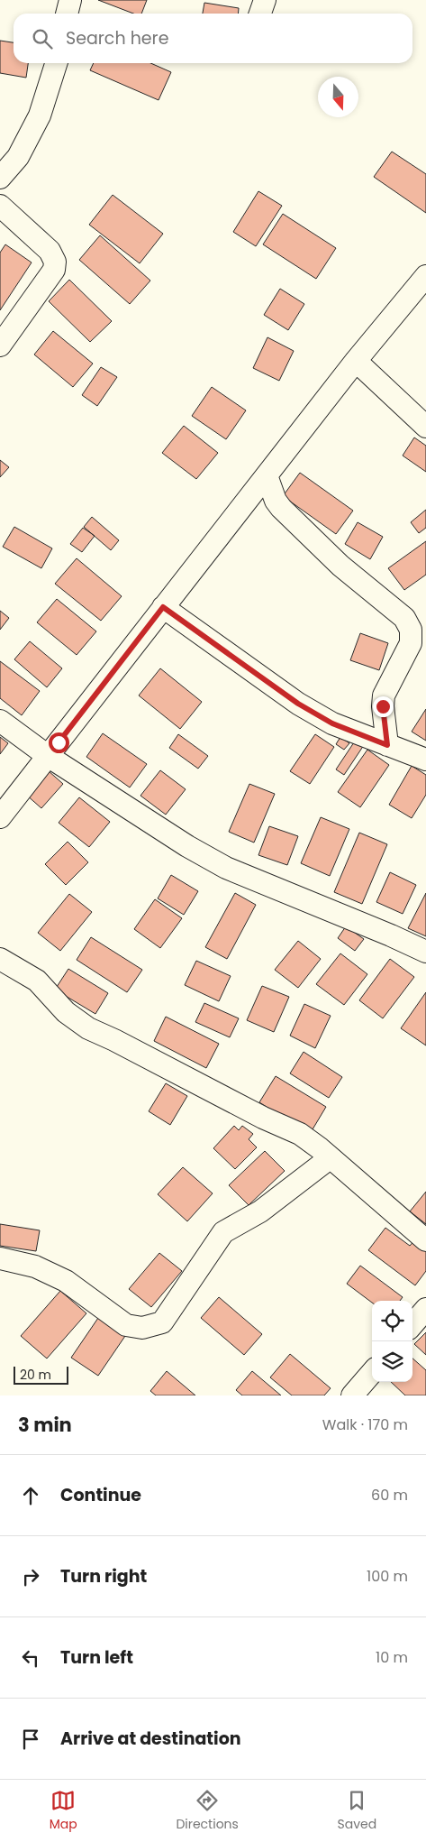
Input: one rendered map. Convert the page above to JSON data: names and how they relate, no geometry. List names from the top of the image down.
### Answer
{
  "scale_bar": "20 m",
  "north": "bottom",
  "page": {
    "search": "Search here",
    "scale": "20 m",
    "heading": ["3 min", "Walk · 170 m"],
    "list": [
      ["Continue", "60 m"],
      ["Turn right", "100 m"],
      ["Turn left", "10 m"],
      "Arrive at destination"
    ],
    "nav": ["Map", "Directions", "Saved"]
  }
}
